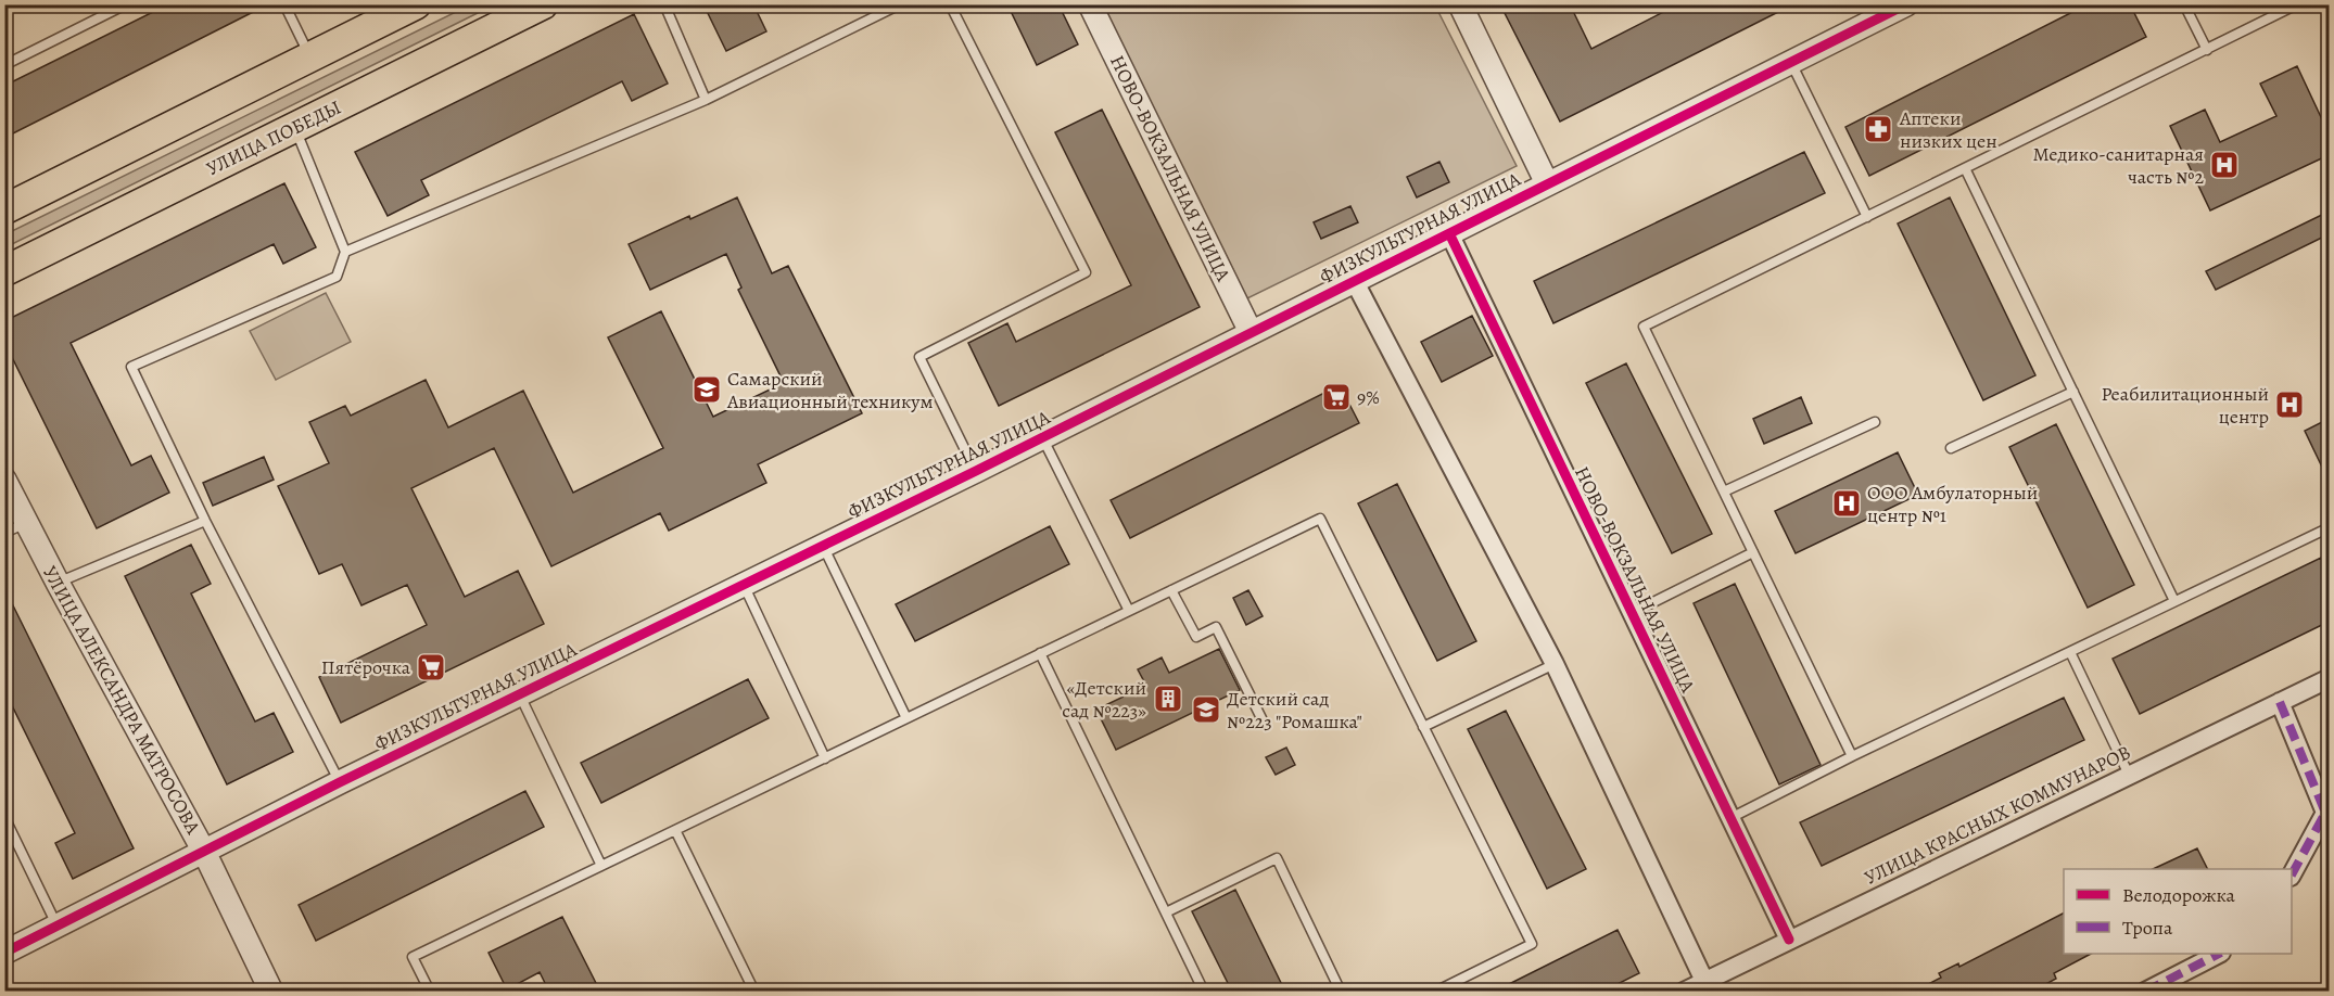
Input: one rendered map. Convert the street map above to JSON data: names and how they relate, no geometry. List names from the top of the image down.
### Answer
{
  "streets": {
    "main road": ["УЛИЦА ПОБЕДЫ"],
    "street": [
      "НОВО-ВОКЗАЛЬНАЯ УЛИЦА",
      "ФИЗКУЛЬТУРНАЯ УЛИЦА",
      "УЛИЦА АЛЕКСАНДРА МАТРОСОВА",
      "УЛИЦА КРАСНЫХ КОММУНАРОВ"
    ]
  },
  "crossings": [
    ["НОВО-ВОКЗАЛЬНАЯ УЛИЦА", "ФИЗКУЛЬТУРНАЯ УЛИЦА"],
    ["НОВО-ВОКЗАЛЬНАЯ УЛИЦА", "УЛИЦА КРАСНЫХ КОММУНАРОВ"],
    ["ФИЗКУЛЬТУРНАЯ УЛИЦА", "УЛИЦА АЛЕКСАНДРА МАТРОСОВА"]
  ],
  "places": {
    "pharmacy": ["Аптеки низких цен"],
    "hospital": ["Медико-санитарная часть №2", "Реабилитационный центр", "ООО Амбулаторный центр №1"],
    "school or university": ["Самарский Авиационный техникум", "Детский сад №223 \"Ромашка\""],
    "supermarket": ["9%", "Пятёрочка"],
    "building": ["«Детский сад №223»"]
  },
  "legend": ["Велодорожка", "Тропа"]
}
